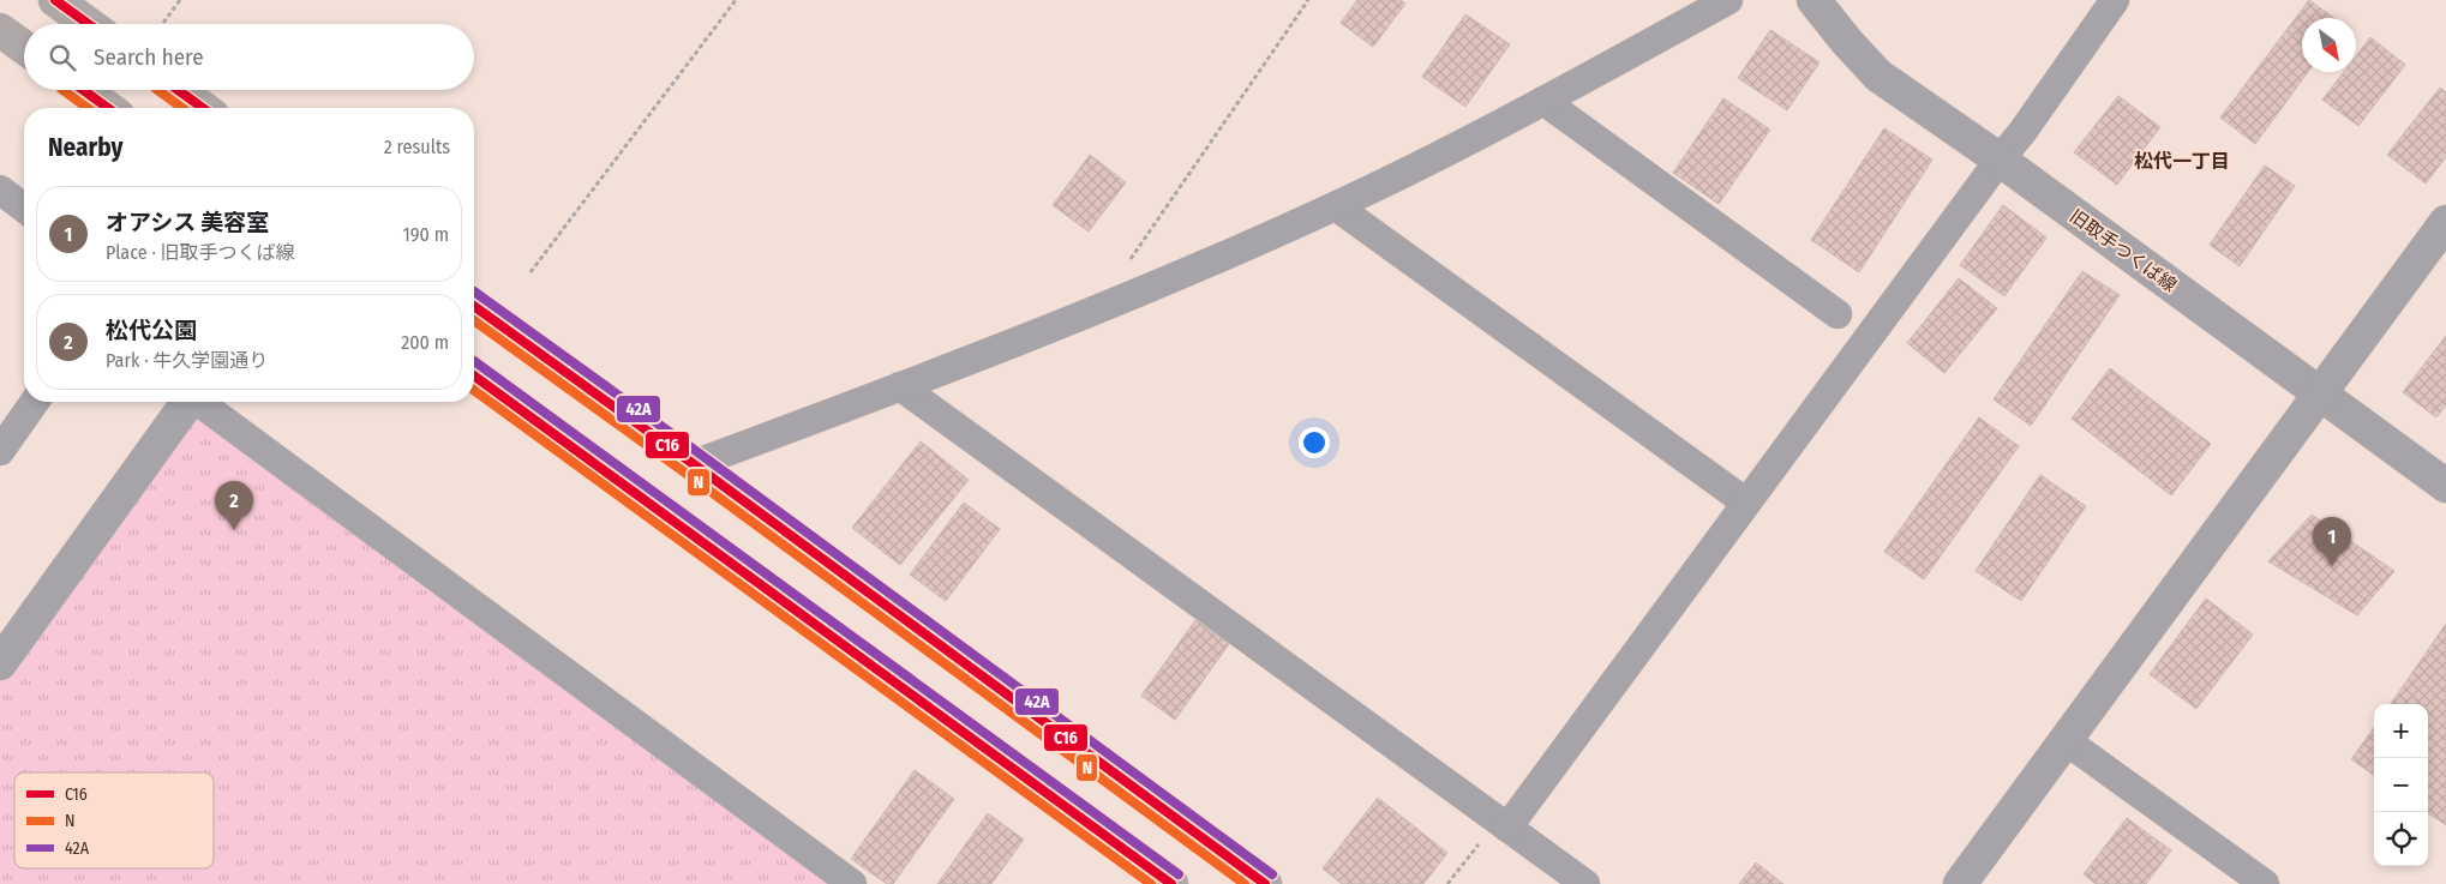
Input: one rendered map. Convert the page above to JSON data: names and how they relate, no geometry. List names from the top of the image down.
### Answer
{
  "streets": {
    "street": ["旧取手つくば線"]
  },
  "districts": ["松代一丁目"],
  "lines": ["transit line C16", "transit line N", "transit line 42A"],
  "legend": ["C16", "N", "42A"],
  "north": "bottom right",
  "page": {
    "search": "Search here",
    "heading": ["Nearby", "2 results"],
    "list": [
      {
        "mark": "1",
        "name": "オアシス 美容室",
        "note": "Place · 旧取手つくば線",
        "value": "190 m"
      },
      {
        "mark": "2",
        "name": "松代公園",
        "note": "Park · 牛久学園通り",
        "value": "200 m"
      }
    ],
    "pins": ["2", "1"],
    "map_buttons": ["+", "−"]
  }
}
